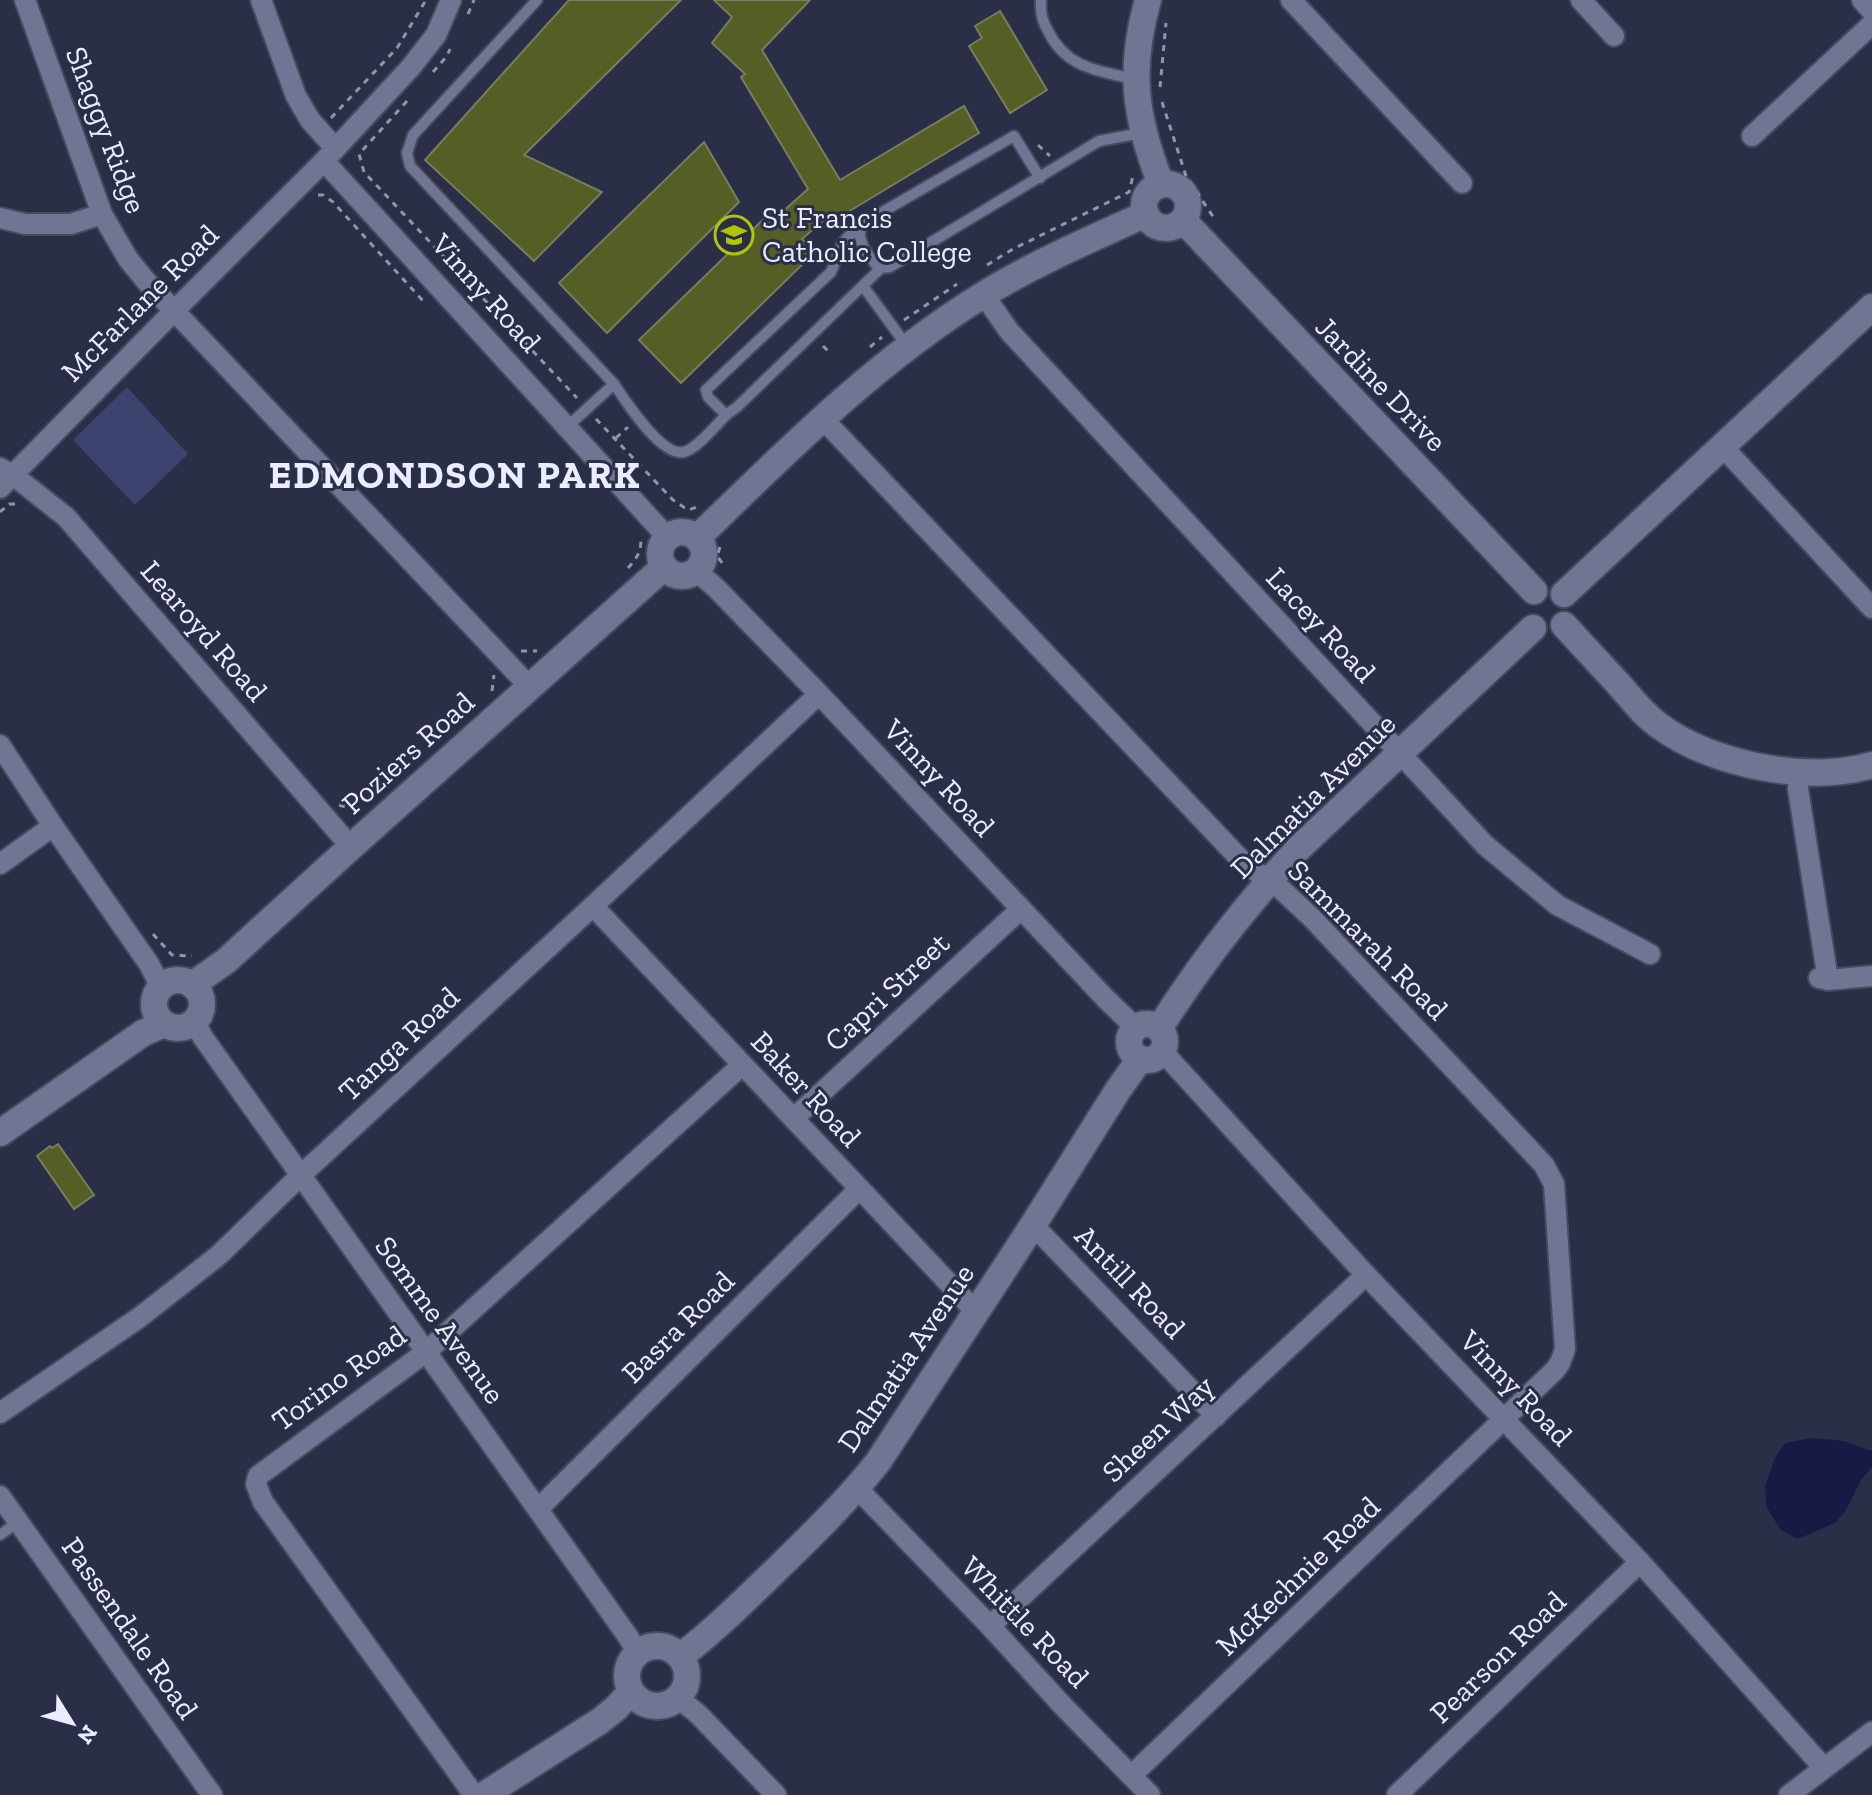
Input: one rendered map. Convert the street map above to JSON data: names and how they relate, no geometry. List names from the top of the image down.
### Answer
{
  "streets": {
    "street": [
      "Shaggy Ridge",
      "Vinny Road",
      "McFarlane Road",
      "Jardine Drive",
      "Lacey Road",
      "Learoyd Road",
      "Poziers Road",
      "Dalmatia Avenue",
      "Sammarah Road",
      "Capri Street",
      "Tanga Road",
      "Baker Road",
      "Antill Road",
      "Somme Avenue",
      "Basra Road",
      "Torino Road",
      "Sheen Way",
      "McKechnie Road",
      "Whittle Road",
      "Passendale Road",
      "Pearson Road"
    ]
  },
  "crossings": [
    ["Shaggy Ridge", "McFarlane Road"],
    ["Shaggy Ridge", "Poziers Road"],
    ["Vinny Road", "McFarlane Road"],
    ["Vinny Road", "Poziers Road"],
    ["Vinny Road", "Dalmatia Avenue"],
    ["Vinny Road", "Sammarah Road"],
    ["Vinny Road", "Capri Street"],
    ["Vinny Road", "Tanga Road"],
    ["Vinny Road", "Sheen Way"],
    ["Vinny Road", "McKechnie Road"],
    ["Vinny Road", "Pearson Road"],
    ["McFarlane Road", "Learoyd Road"],
    ["Jardine Drive", "Dalmatia Avenue"],
    ["Lacey Road", "Dalmatia Avenue"],
    ["Learoyd Road", "Poziers Road"],
    ["Poziers Road", "Somme Avenue"],
    ["Dalmatia Avenue", "Sammarah Road"],
    ["Dalmatia Avenue", "Baker Road"],
    ["Dalmatia Avenue", "Antill Road"],
    ["Dalmatia Avenue", "Somme Avenue"],
    ["Dalmatia Avenue", "Whittle Road"],
    ["Sammarah Road", "McKechnie Road"],
    ["Capri Street", "Baker Road"],
    ["Tanga Road", "Baker Road"],
    ["Tanga Road", "Somme Avenue"],
    ["Baker Road", "Basra Road"],
    ["Baker Road", "Torino Road"],
    ["Antill Road", "Sheen Way"],
    ["Somme Avenue", "Basra Road"],
    ["Somme Avenue", "Torino Road"],
    ["Sheen Way", "Whittle Road"],
    ["McKechnie Road", "Whittle Road"]
  ],
  "districts": ["EDMONDSON PARK"],
  "places": {
    "school or university": ["St Francis Catholic College"]
  },
  "north": "bottom right"
}
